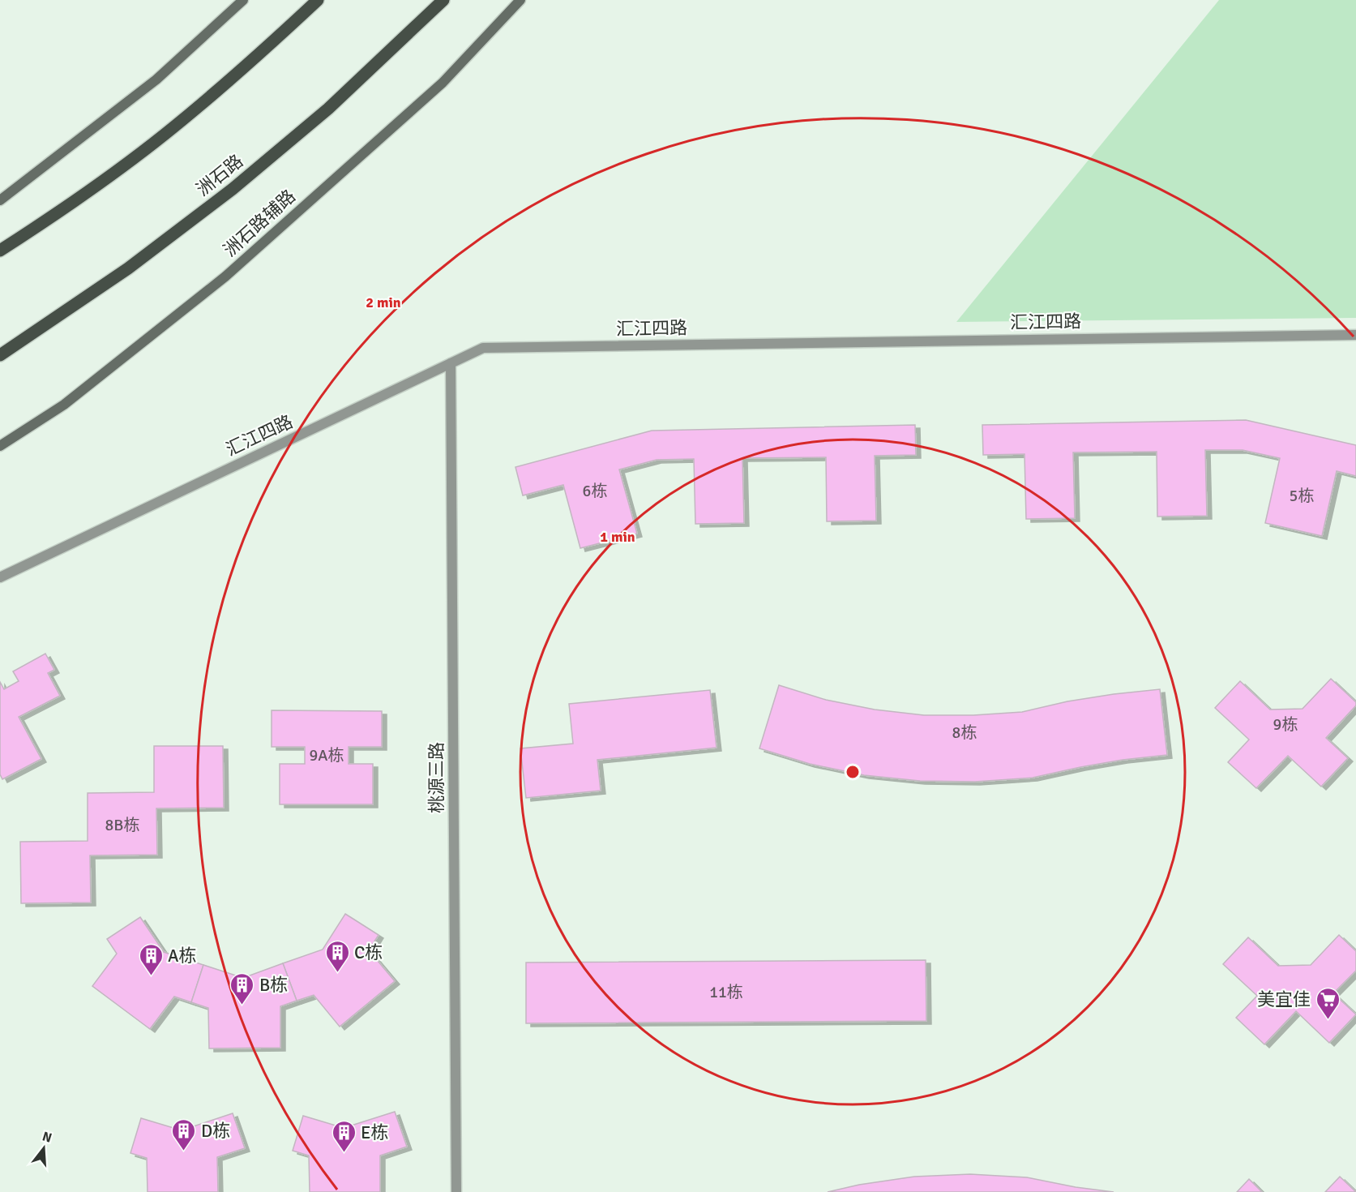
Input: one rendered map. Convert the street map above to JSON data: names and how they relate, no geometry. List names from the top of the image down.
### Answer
{
  "streets": {
    "main road": ["洲石路", "洲石路辅路"],
    "street": ["汇江四路", "桃源三路"]
  },
  "crossings": [
    ["汇江四路", "桃源三路"]
  ],
  "places": {
    "building": [
      "C栋",
      "A栋",
      "B栋",
      "D栋",
      "E栋"
    ],
    "supermarket": ["美宜佳"]
  },
  "house_numbers": [
    "6栋",
    "5栋",
    "9栋",
    "8栋",
    "9A栋",
    "8B栋",
    "11栋"
  ],
  "north": "top",
  "rings": ["2 min", "1 min"]
}
